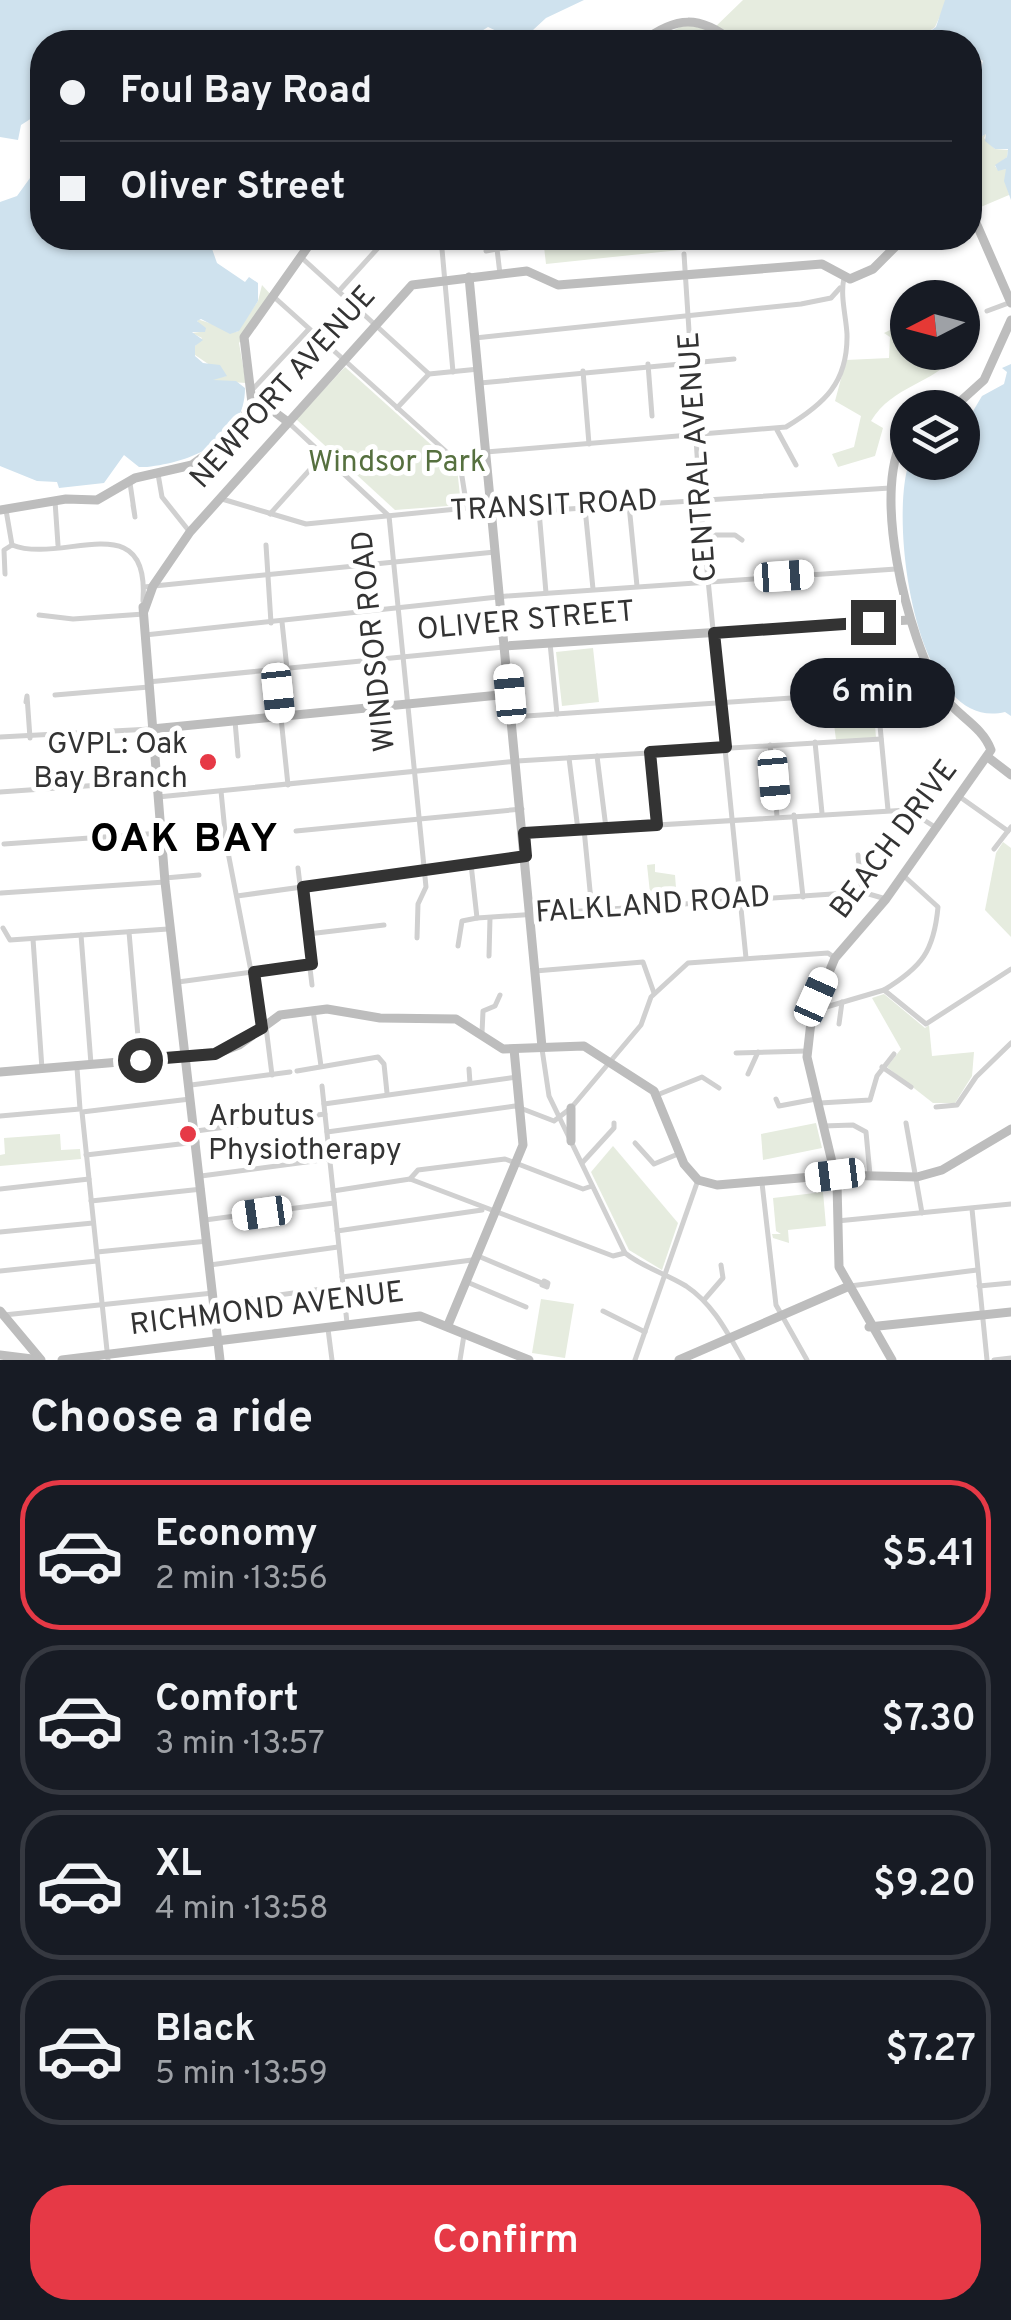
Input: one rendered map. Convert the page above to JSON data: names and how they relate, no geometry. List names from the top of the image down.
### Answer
{
  "streets": {
    "street": [
      "NEWPORT AVENUE",
      "CENTRAL AVENUE",
      "TRANSIT ROAD",
      "OLIVER STREET",
      "WINDSOR ROAD",
      "BEACH DRIVE",
      "FALKLAND ROAD",
      "RICHMOND AVENUE"
    ]
  },
  "crossings": [
    ["NEWPORT AVENUE", "CENTRAL AVENUE"],
    ["NEWPORT AVENUE", "TRANSIT ROAD"],
    ["NEWPORT AVENUE", "WINDSOR ROAD"],
    ["CENTRAL AVENUE", "TRANSIT ROAD"],
    ["CENTRAL AVENUE", "OLIVER STREET"],
    ["CENTRAL AVENUE", "FALKLAND ROAD"],
    ["TRANSIT ROAD", "WINDSOR ROAD"],
    ["TRANSIT ROAD", "BEACH DRIVE"],
    ["OLIVER STREET", "WINDSOR ROAD"],
    ["OLIVER STREET", "BEACH DRIVE"],
    ["BEACH DRIVE", "FALKLAND ROAD"]
  ],
  "districts": ["OAK BAY"],
  "parks": ["Windsor Park"],
  "places": ["GVPL: Oak Bay Branch", "Arbutus Physiotherapy"],
  "north": "left",
  "page": {
    "banner": ["Foul Bay Road", "Oliver Street"],
    "bubble": "6 min",
    "heading": "Choose a ride",
    "list": [
      {
        "name": "Economy",
        "note": "2 min · 13:56",
        "value": "$5.41"
      },
      {
        "name": "Comfort",
        "note": "3 min · 13:57",
        "value": "$7.30"
      },
      {
        "name": "XL",
        "note": "4 min · 13:58",
        "value": "$9.20"
      },
      {
        "name": "Black",
        "note": "5 min · 13:59",
        "value": "$7.27"
      }
    ],
    "buttons": "Confirm"
  }
}
